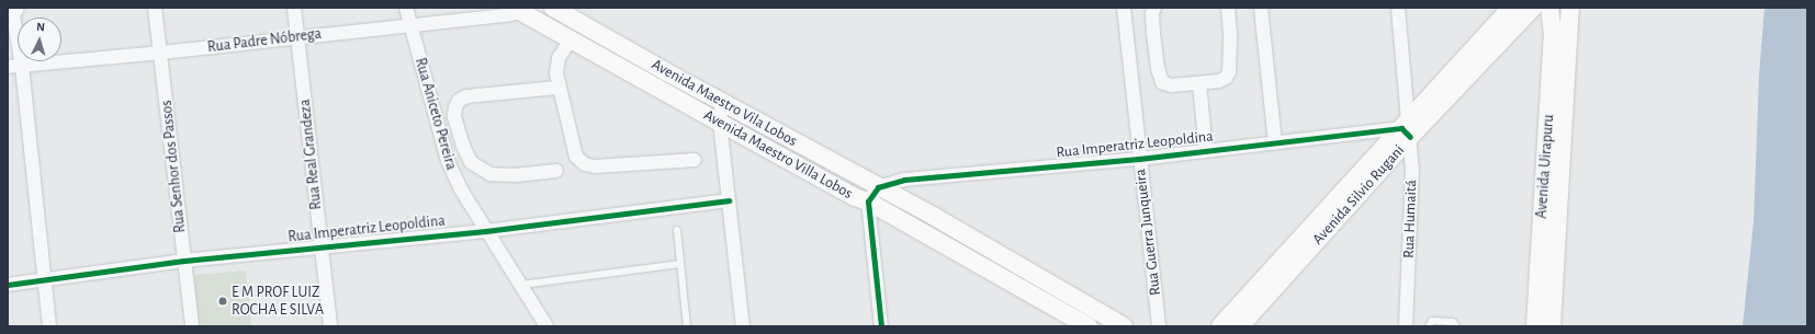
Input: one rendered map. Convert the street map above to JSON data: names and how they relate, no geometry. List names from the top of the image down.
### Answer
{
  "streets": {
    "street": [
      "Rua Padre Nóbrega",
      "Avenida Maestro Vila Lobos",
      "Rua Aniceto Pereira",
      "Rua Imperatriz Leopoldina",
      "Rua Real Grandeza",
      "Avenida Maestro Villa Lobos",
      "Rua Senhor dos Passos",
      "Avenida Uirapuru",
      "Avenida Silvio Rugani",
      "Rua Humaitá",
      "Rua Guerra Junqueira"
    ]
  },
  "crossings": [
    ["Rua Padre Nóbrega", "Rua Aniceto Pereira"],
    ["Rua Padre Nóbrega", "Rua Real Grandeza"],
    ["Rua Padre Nóbrega", "Avenida Maestro Villa Lobos"],
    ["Rua Padre Nóbrega", "Rua Senhor dos Passos"],
    ["Avenida Maestro Vila Lobos", "Rua Imperatriz Leopoldina"],
    ["Rua Aniceto Pereira", "Rua Imperatriz Leopoldina"],
    ["Rua Imperatriz Leopoldina", "Rua Real Grandeza"],
    ["Rua Imperatriz Leopoldina", "Rua Senhor dos Passos"],
    ["Rua Imperatriz Leopoldina", "Avenida Silvio Rugani"],
    ["Rua Imperatriz Leopoldina", "Rua Humaitá"],
    ["Rua Imperatriz Leopoldina", "Rua Guerra Junqueira"],
    ["Avenida Silvio Rugani", "Rua Humaitá"]
  ],
  "places": ["E M PROF LUIZ ROCHA E SILVA"],
  "north": "top"
}
